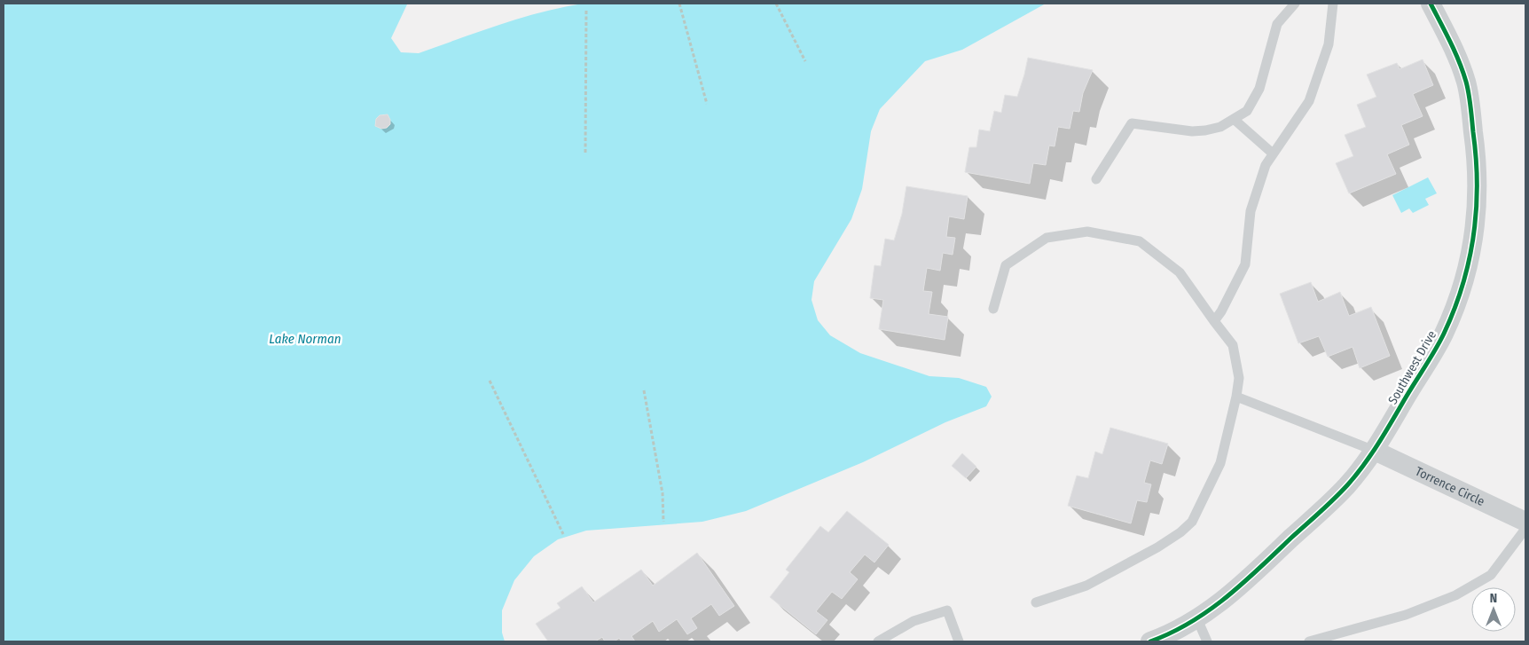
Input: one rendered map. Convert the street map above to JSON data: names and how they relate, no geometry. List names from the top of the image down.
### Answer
{
  "streets": {
    "street": ["Southwest Drive", "Torrence Circle"]
  },
  "crossings": [
    ["Southwest Drive", "Torrence Circle"]
  ],
  "water": ["Lake Norman"],
  "north": "top"
}
